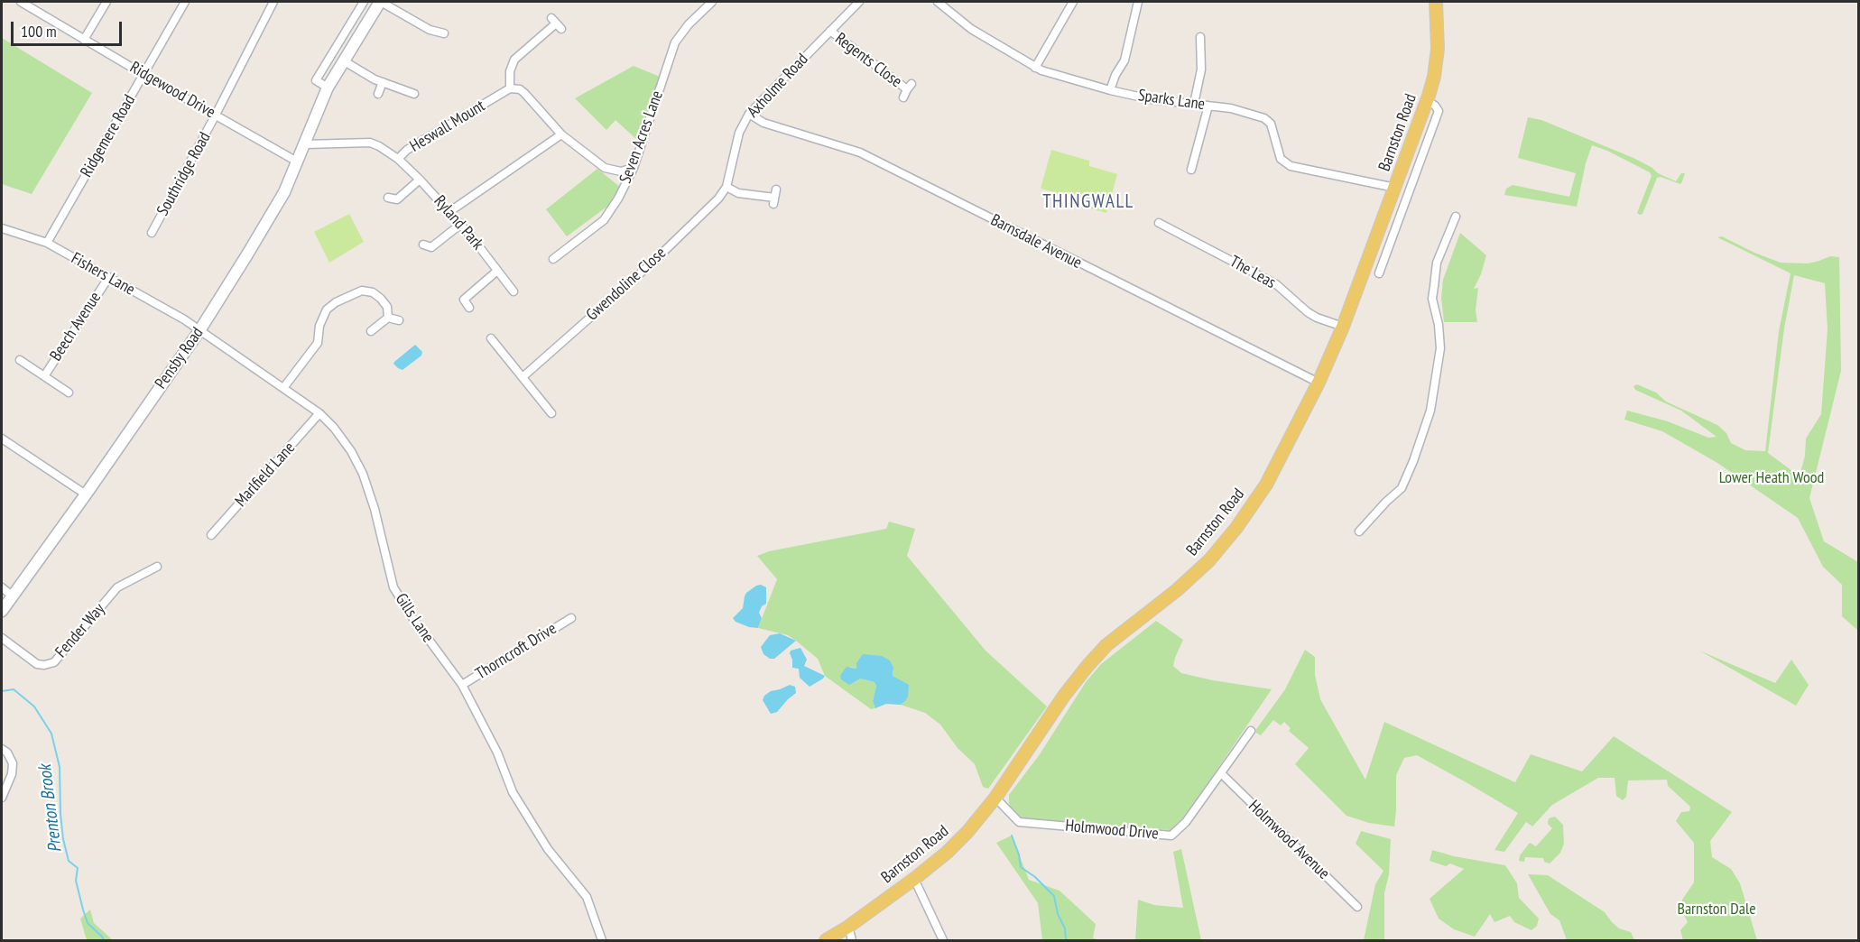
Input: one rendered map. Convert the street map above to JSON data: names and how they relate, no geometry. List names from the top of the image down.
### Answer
{
  "streets": {
    "main road": ["Barnston Road", "Pensby Road"],
    "street": [
      "Regents Close",
      "Axholme Road",
      "Ridgewood Drive",
      "Sparks Lane",
      "Heswall Mount",
      "Ridgemere Road",
      "Seven Acres Lane",
      "Southridge Road",
      "Ryland Park",
      "Barnsdale Avenue",
      "The Leas",
      "Fishers Lane",
      "Gwendoline Close",
      "Beech Avenue",
      "Marlfield Lane",
      "Gills Lane",
      "Fender Way",
      "Thorncroft Drive",
      "Holmwood Drive",
      "Holmwood Avenue"
    ]
  },
  "crossings": [
    ["Regents Close", "Axholme Road"],
    ["Axholme Road", "Barnsdale Avenue"],
    ["Axholme Road", "Gwendoline Close"],
    ["Ridgewood Drive", "Ridgemere Road"],
    ["Ridgewood Drive", "Southridge Road"],
    ["Ridgewood Drive", "Pensby Road"],
    ["Sparks Lane", "Barnston Road"],
    ["Heswall Mount", "Ryland Park"],
    ["Heswall Mount", "Pensby Road"],
    ["Barnston Road", "Barnsdale Avenue"],
    ["Barnston Road", "The Leas"],
    ["Barnston Road", "Holmwood Drive"],
    ["Ridgemere Road", "Fishers Lane"],
    ["Fishers Lane", "Beech Avenue"],
    ["Fishers Lane", "Pensby Road"],
    ["Fishers Lane", "Gills Lane"],
    ["Pensby Road", "Gills Lane"],
    ["Marlfield Lane", "Gills Lane"],
    ["Gills Lane", "Thorncroft Drive"],
    ["Holmwood Drive", "Holmwood Avenue"]
  ],
  "districts": ["THINGWALL"],
  "water": ["Prenton Brook"],
  "parks": ["Lower Heath Wood", "Barnston Dale"],
  "scale_bar": "100 m"
}
